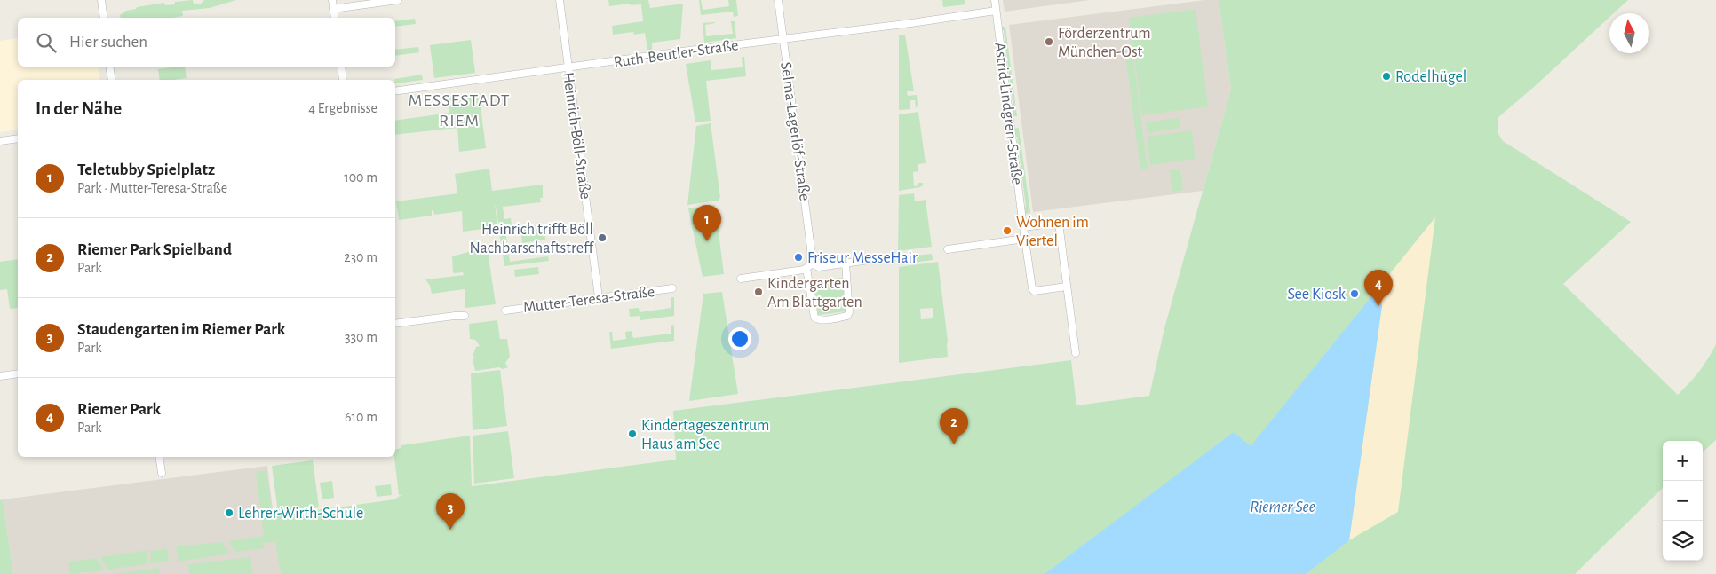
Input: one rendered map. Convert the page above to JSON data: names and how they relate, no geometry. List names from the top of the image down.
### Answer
{
  "streets": {
    "street": [
      "Ruth-Beutler-Straße",
      "Astrid-Lindgren-Straße",
      "Selma-Lagerlöf-Straße",
      "Heinrich-Böll-Straße",
      "Mutter-Teresa-Straße"
    ]
  },
  "crossings": [
    ["Ruth-Beutler-Straße", "Astrid-Lindgren-Straße"],
    ["Ruth-Beutler-Straße", "Selma-Lagerlöf-Straße"],
    ["Ruth-Beutler-Straße", "Heinrich-Böll-Straße"],
    ["Heinrich-Böll-Straße", "Mutter-Teresa-Straße"]
  ],
  "districts": ["MESSESTADT RIEM"],
  "water": ["Riemer See"],
  "places": [
    "Förderzentrum München-Ost",
    "Rodelhügel",
    "Wohnen im Viertel",
    "Heinrich trifft Böll Nachbarschaftstreff",
    "Friseur MesseHair",
    "Kindergarten Am Blattgarten",
    "See Kiosk",
    "Kindertageszentrum Haus am See",
    "Lehrer-Wirth-Schule"
  ],
  "north": "top",
  "page": {
    "search": "Hier suchen",
    "heading": ["In der Nähe", "4 Ergebnisse"],
    "list": [
      {
        "mark": "1",
        "name": "Teletubby Spielplatz",
        "note": "Park · Mutter-Teresa-Straße",
        "value": "100 m"
      },
      {
        "mark": "2",
        "name": "Riemer Park Spielband",
        "note": "Park",
        "value": "230 m"
      },
      {
        "mark": "3",
        "name": "Staudengarten im Riemer Park",
        "note": "Park",
        "value": "330 m"
      },
      {
        "mark": "4",
        "name": "Riemer Park",
        "note": "Park",
        "value": "610 m"
      }
    ],
    "pins": [
      "1",
      "4",
      "2",
      "3"
    ],
    "map_buttons": ["+", "−"]
  }
}
